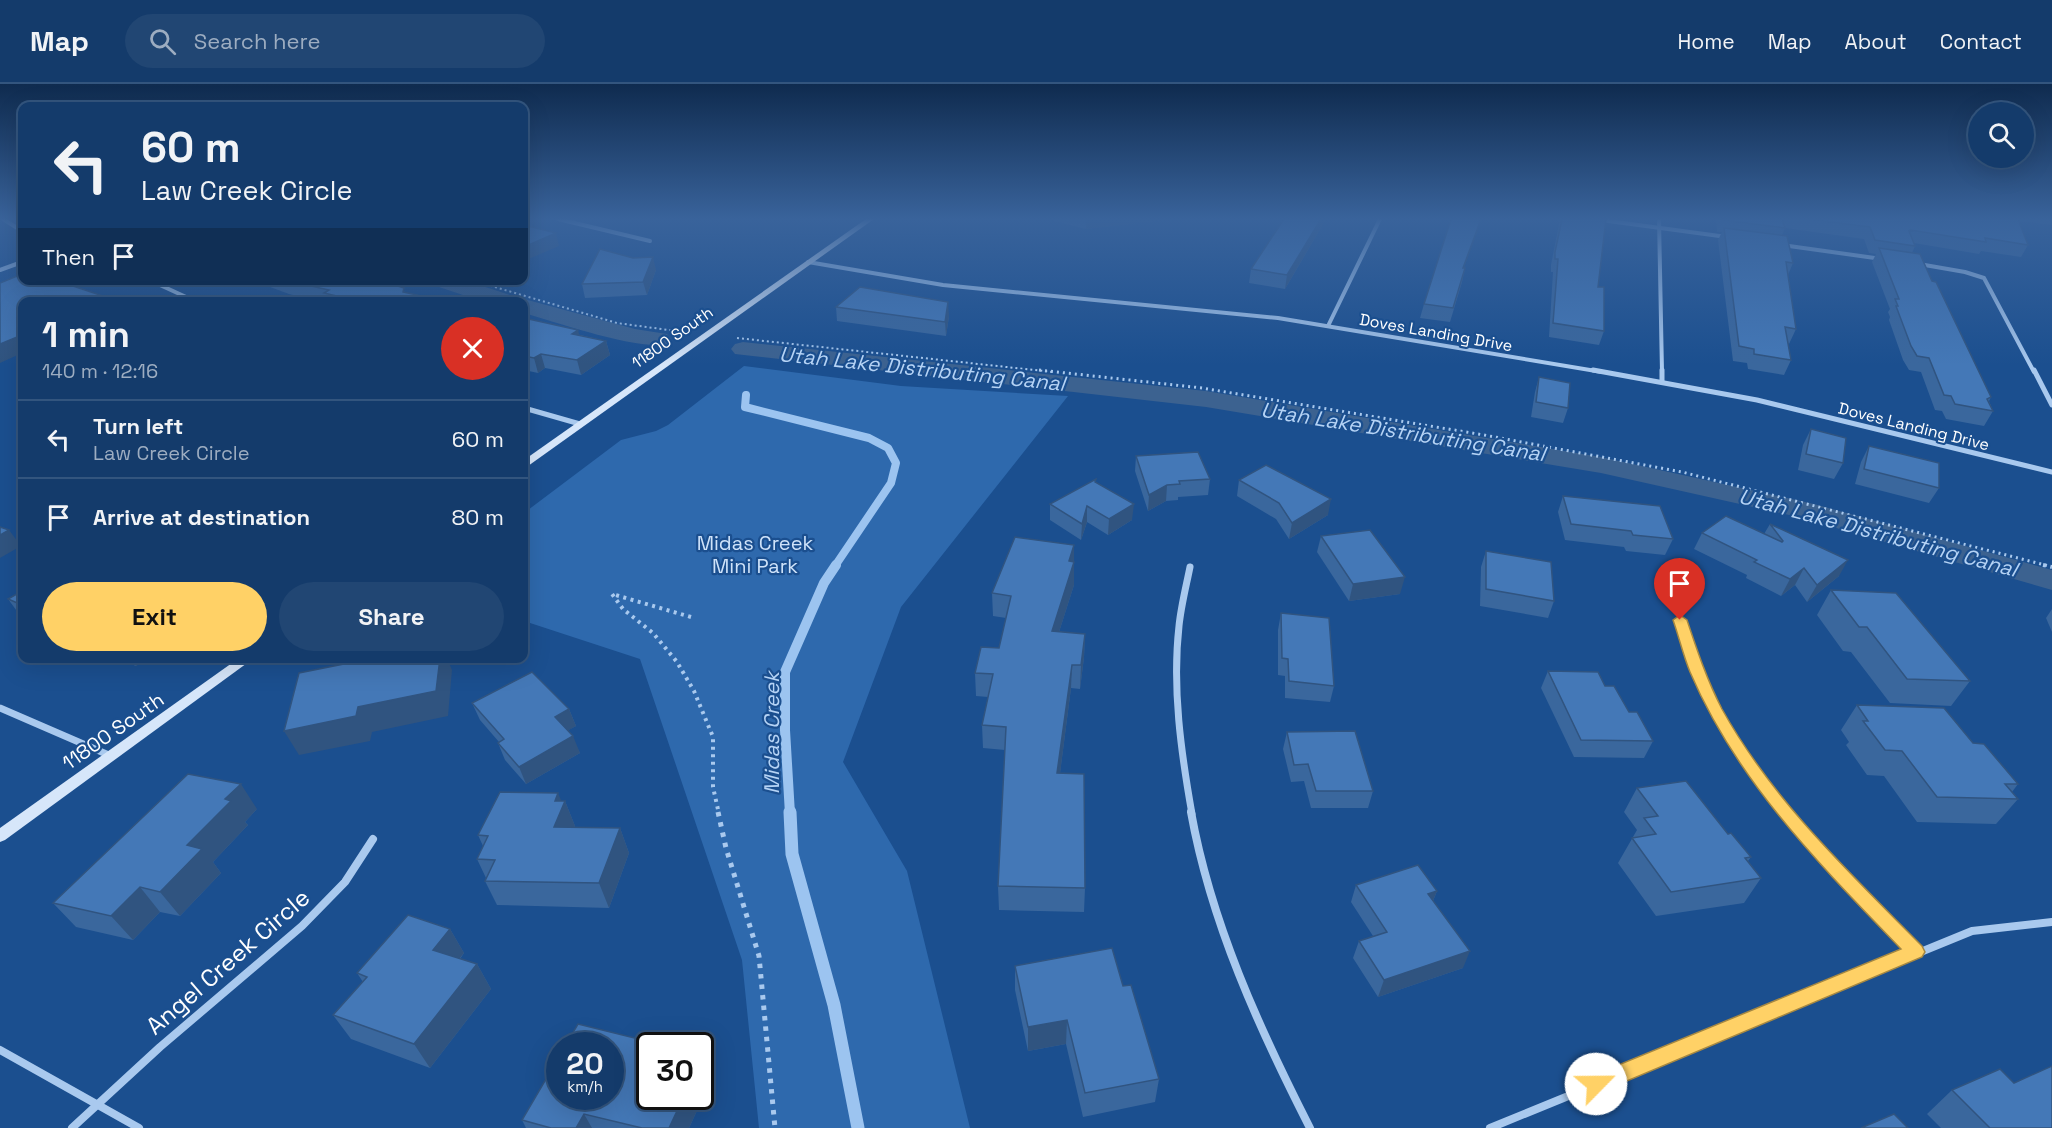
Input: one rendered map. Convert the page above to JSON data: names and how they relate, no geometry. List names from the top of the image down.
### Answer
{
  "streets": {
    "main road": ["11800 South"],
    "street": ["Doves Landing Drive", "Angel Creek Circle"]
  },
  "water": ["Utah Lake Distributing Canal", "Midas Creek"],
  "parks": ["Midas Creek Mini Park"],
  "page": {
    "header": "Map",
    "search": "Search here",
    "nav": [
      "Home",
      "Map",
      "About",
      "Contact"
    ],
    "turn": ["60 m", "Law Creek Circle"],
    "then": "Then",
    "heading": ["1 min", "140 m · 12:16"],
    "list": [
      {
        "name": "Turn left",
        "note": "Law Creek Circle",
        "value": "60 m"
      },
      {
        "name": "Arrive at destination",
        "value": "80 m"
      }
    ],
    "buttons": ["Exit", "Share"],
    "speed": "20 km/h",
    "limit": "30"
  }
}
